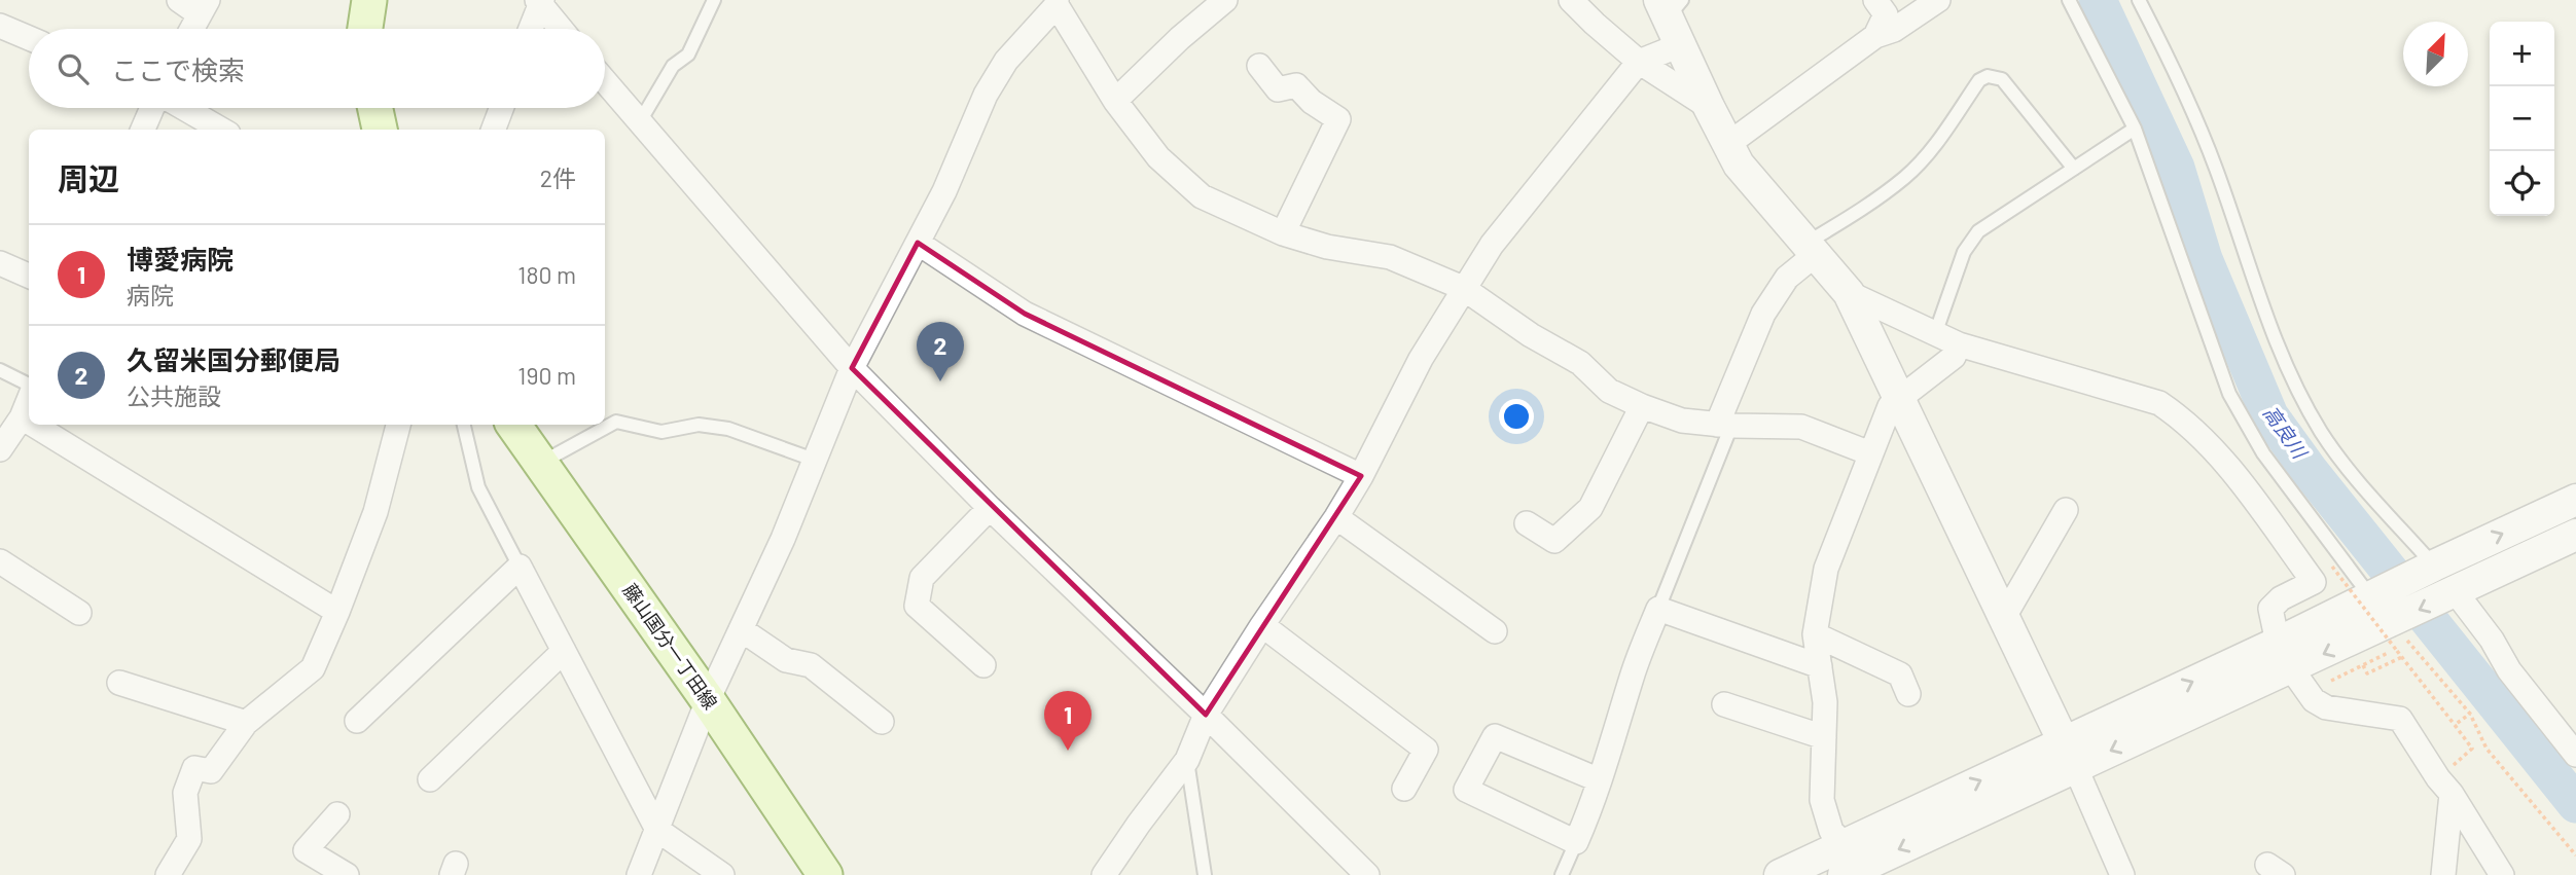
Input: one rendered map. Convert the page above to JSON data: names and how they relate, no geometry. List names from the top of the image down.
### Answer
{
  "streets": {
    "main road": ["藤山国分一丁田線"]
  },
  "water": ["高良川"],
  "north": "top right",
  "page": {
    "map_buttons": ["+", "−"],
    "search": "ここで検索",
    "heading": ["周辺", "2件"],
    "list": [
      {
        "mark": "1",
        "name": "博愛病院",
        "note": "病院",
        "value": "180 m"
      },
      {
        "mark": "2",
        "name": "久留米国分郵便局",
        "note": "公共施設",
        "value": "190 m"
      }
    ],
    "pins": ["2", "1"]
  }
}
